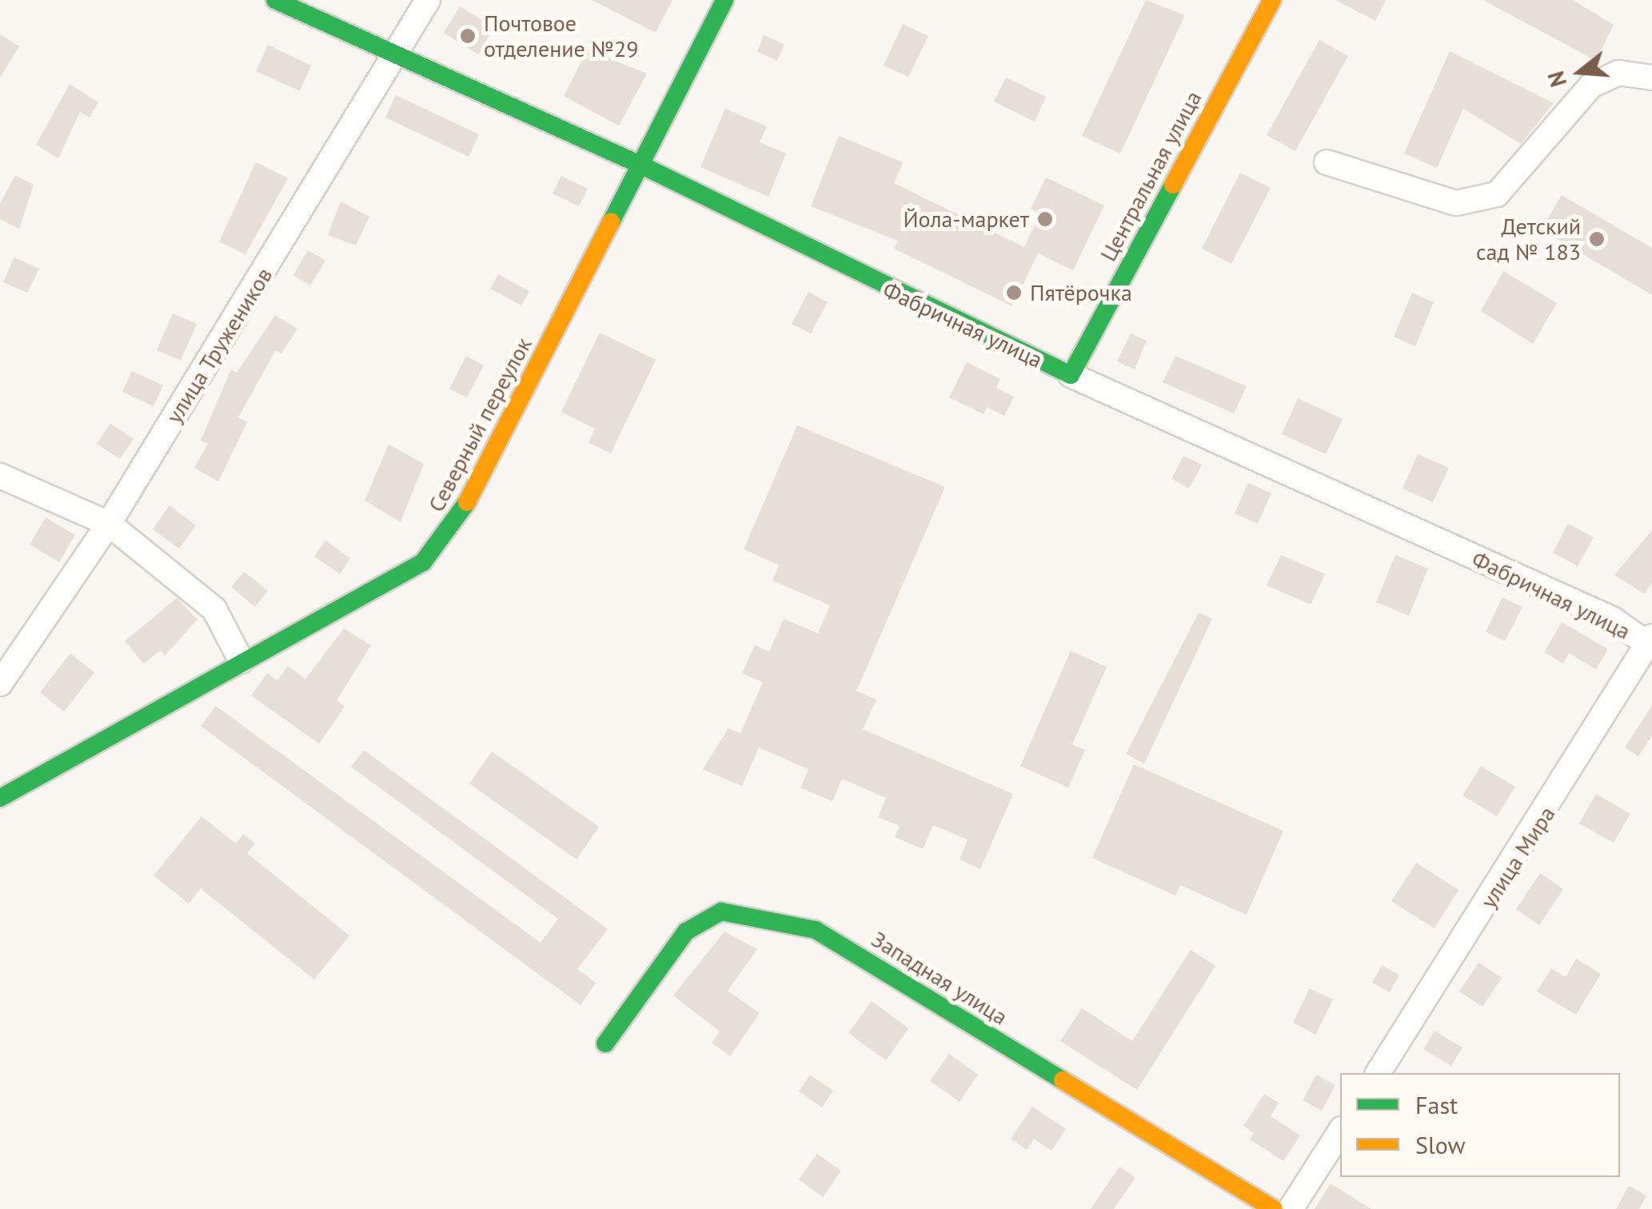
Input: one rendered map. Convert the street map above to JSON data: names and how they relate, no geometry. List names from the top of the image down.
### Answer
{
  "streets": {
    "street": [
      "Центральная улица",
      "Фабричная улица",
      "улица Тружеников",
      "Северный переулок",
      "улица Мира",
      "Западная улица"
    ]
  },
  "crossings": [
    ["Центральная улица", "Фабричная улица"],
    ["Фабричная улица", "улица Тружеников"],
    ["Фабричная улица", "Северный переулок"],
    ["Фабричная улица", "улица Мира"]
  ],
  "places": [
    "Почтовое отделение №29",
    "Йола-маркет",
    "Детский сад № 183",
    "Пятёрочка"
  ],
  "legend": ["Fast", "Slow"],
  "north": "left"
}
